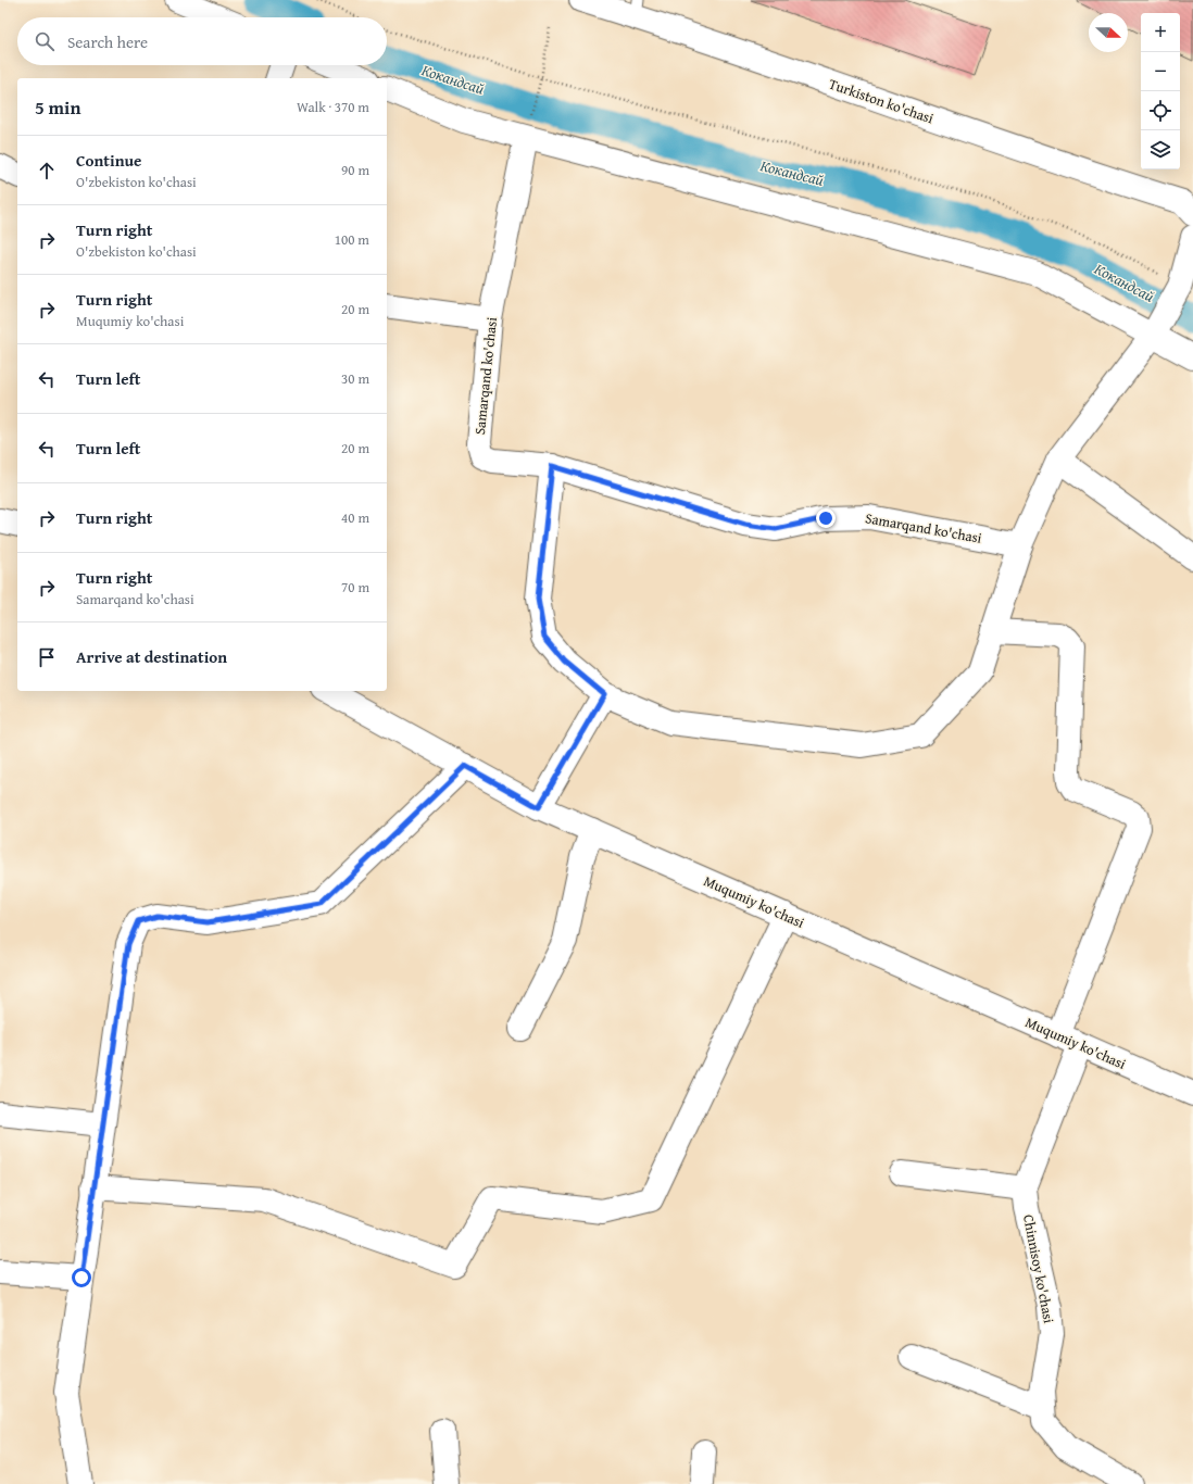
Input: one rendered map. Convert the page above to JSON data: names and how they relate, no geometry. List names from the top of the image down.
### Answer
{
  "streets": {
    "street": [
      "Turkiston ko'chasi",
      "Samarqand ko'chasi",
      "Muqumiy ko'chasi",
      "Chinnisoy ko'chasi"
    ]
  },
  "crossings": [
    ["Muqumiy ko'chasi", "Chinnisoy ko'chasi"]
  ],
  "water": ["Кокандсай"],
  "north": "right",
  "page": {
    "map_buttons": ["+", "−"],
    "search": "Search here",
    "heading": ["5 min", "Walk · 370 m"],
    "list": [
      ["Continue", "O'zbekiston ko'chasi", "90 m"],
      ["Turn right", "O'zbekiston ko'chasi", "100 m"],
      ["Turn right", "Muqumiy ko'chasi", "20 m"],
      ["Turn left", "30 m"],
      ["Turn left", "20 m"],
      ["Turn right", "40 m"],
      ["Turn right", "Samarqand ko'chasi", "70 m"],
      "Arrive at destination"
    ]
  }
}
